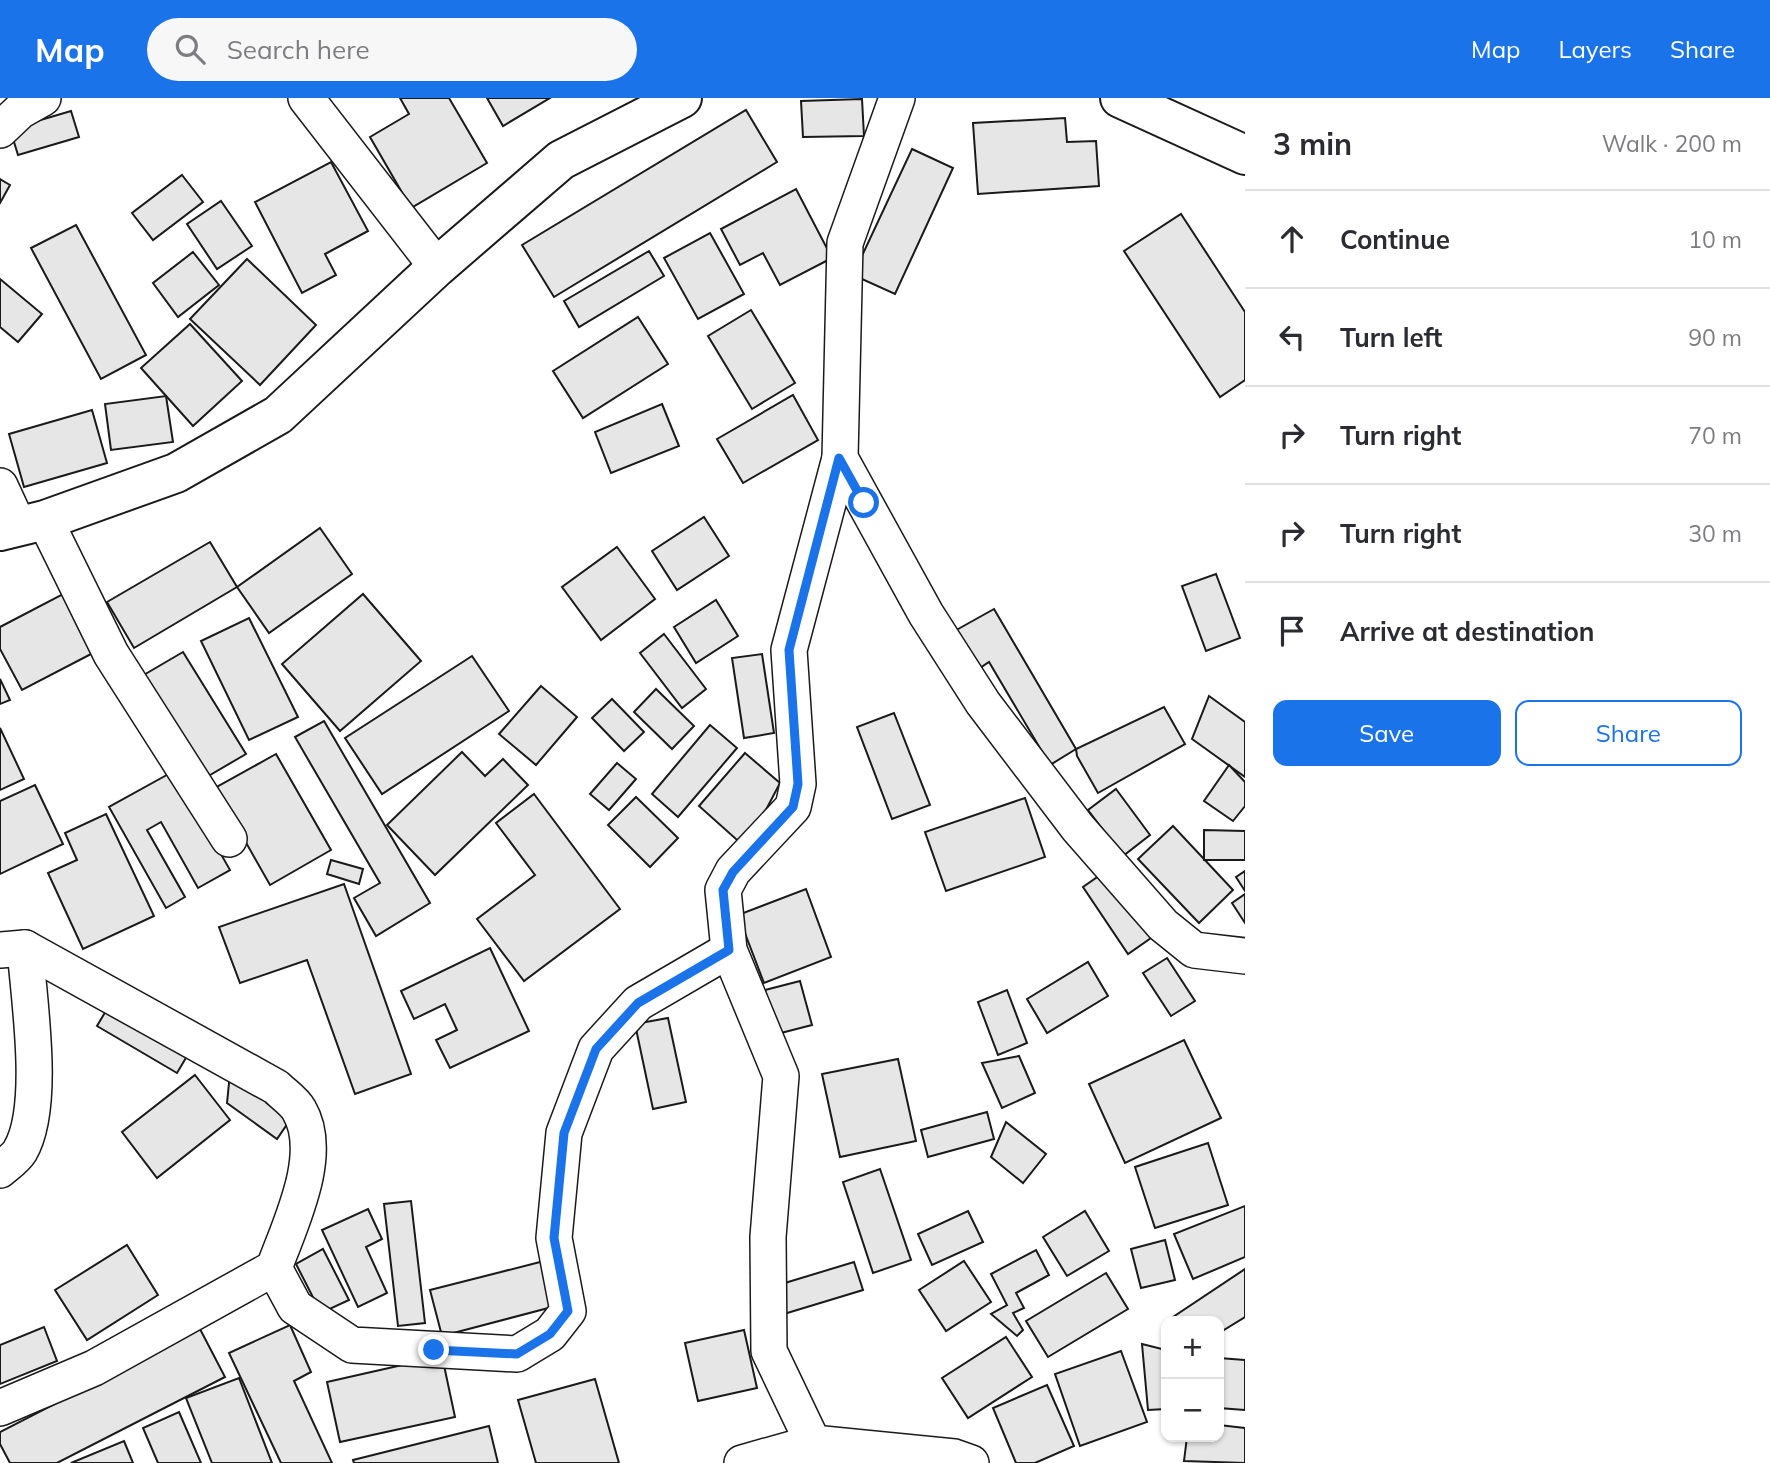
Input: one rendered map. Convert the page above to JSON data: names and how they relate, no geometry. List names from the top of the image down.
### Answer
{
  "page": {
    "header": "Map",
    "search": "Search here",
    "nav": ["Map", "Layers", "Share"],
    "heading": ["3 min", "Walk · 200 m"],
    "list": [
      ["Continue", "10 m"],
      ["Turn left", "90 m"],
      ["Turn right", "70 m"],
      ["Turn right", "30 m"],
      "Arrive at destination"
    ],
    "buttons": ["Save", "Share"],
    "map_buttons": ["+", "−"]
  }
}
